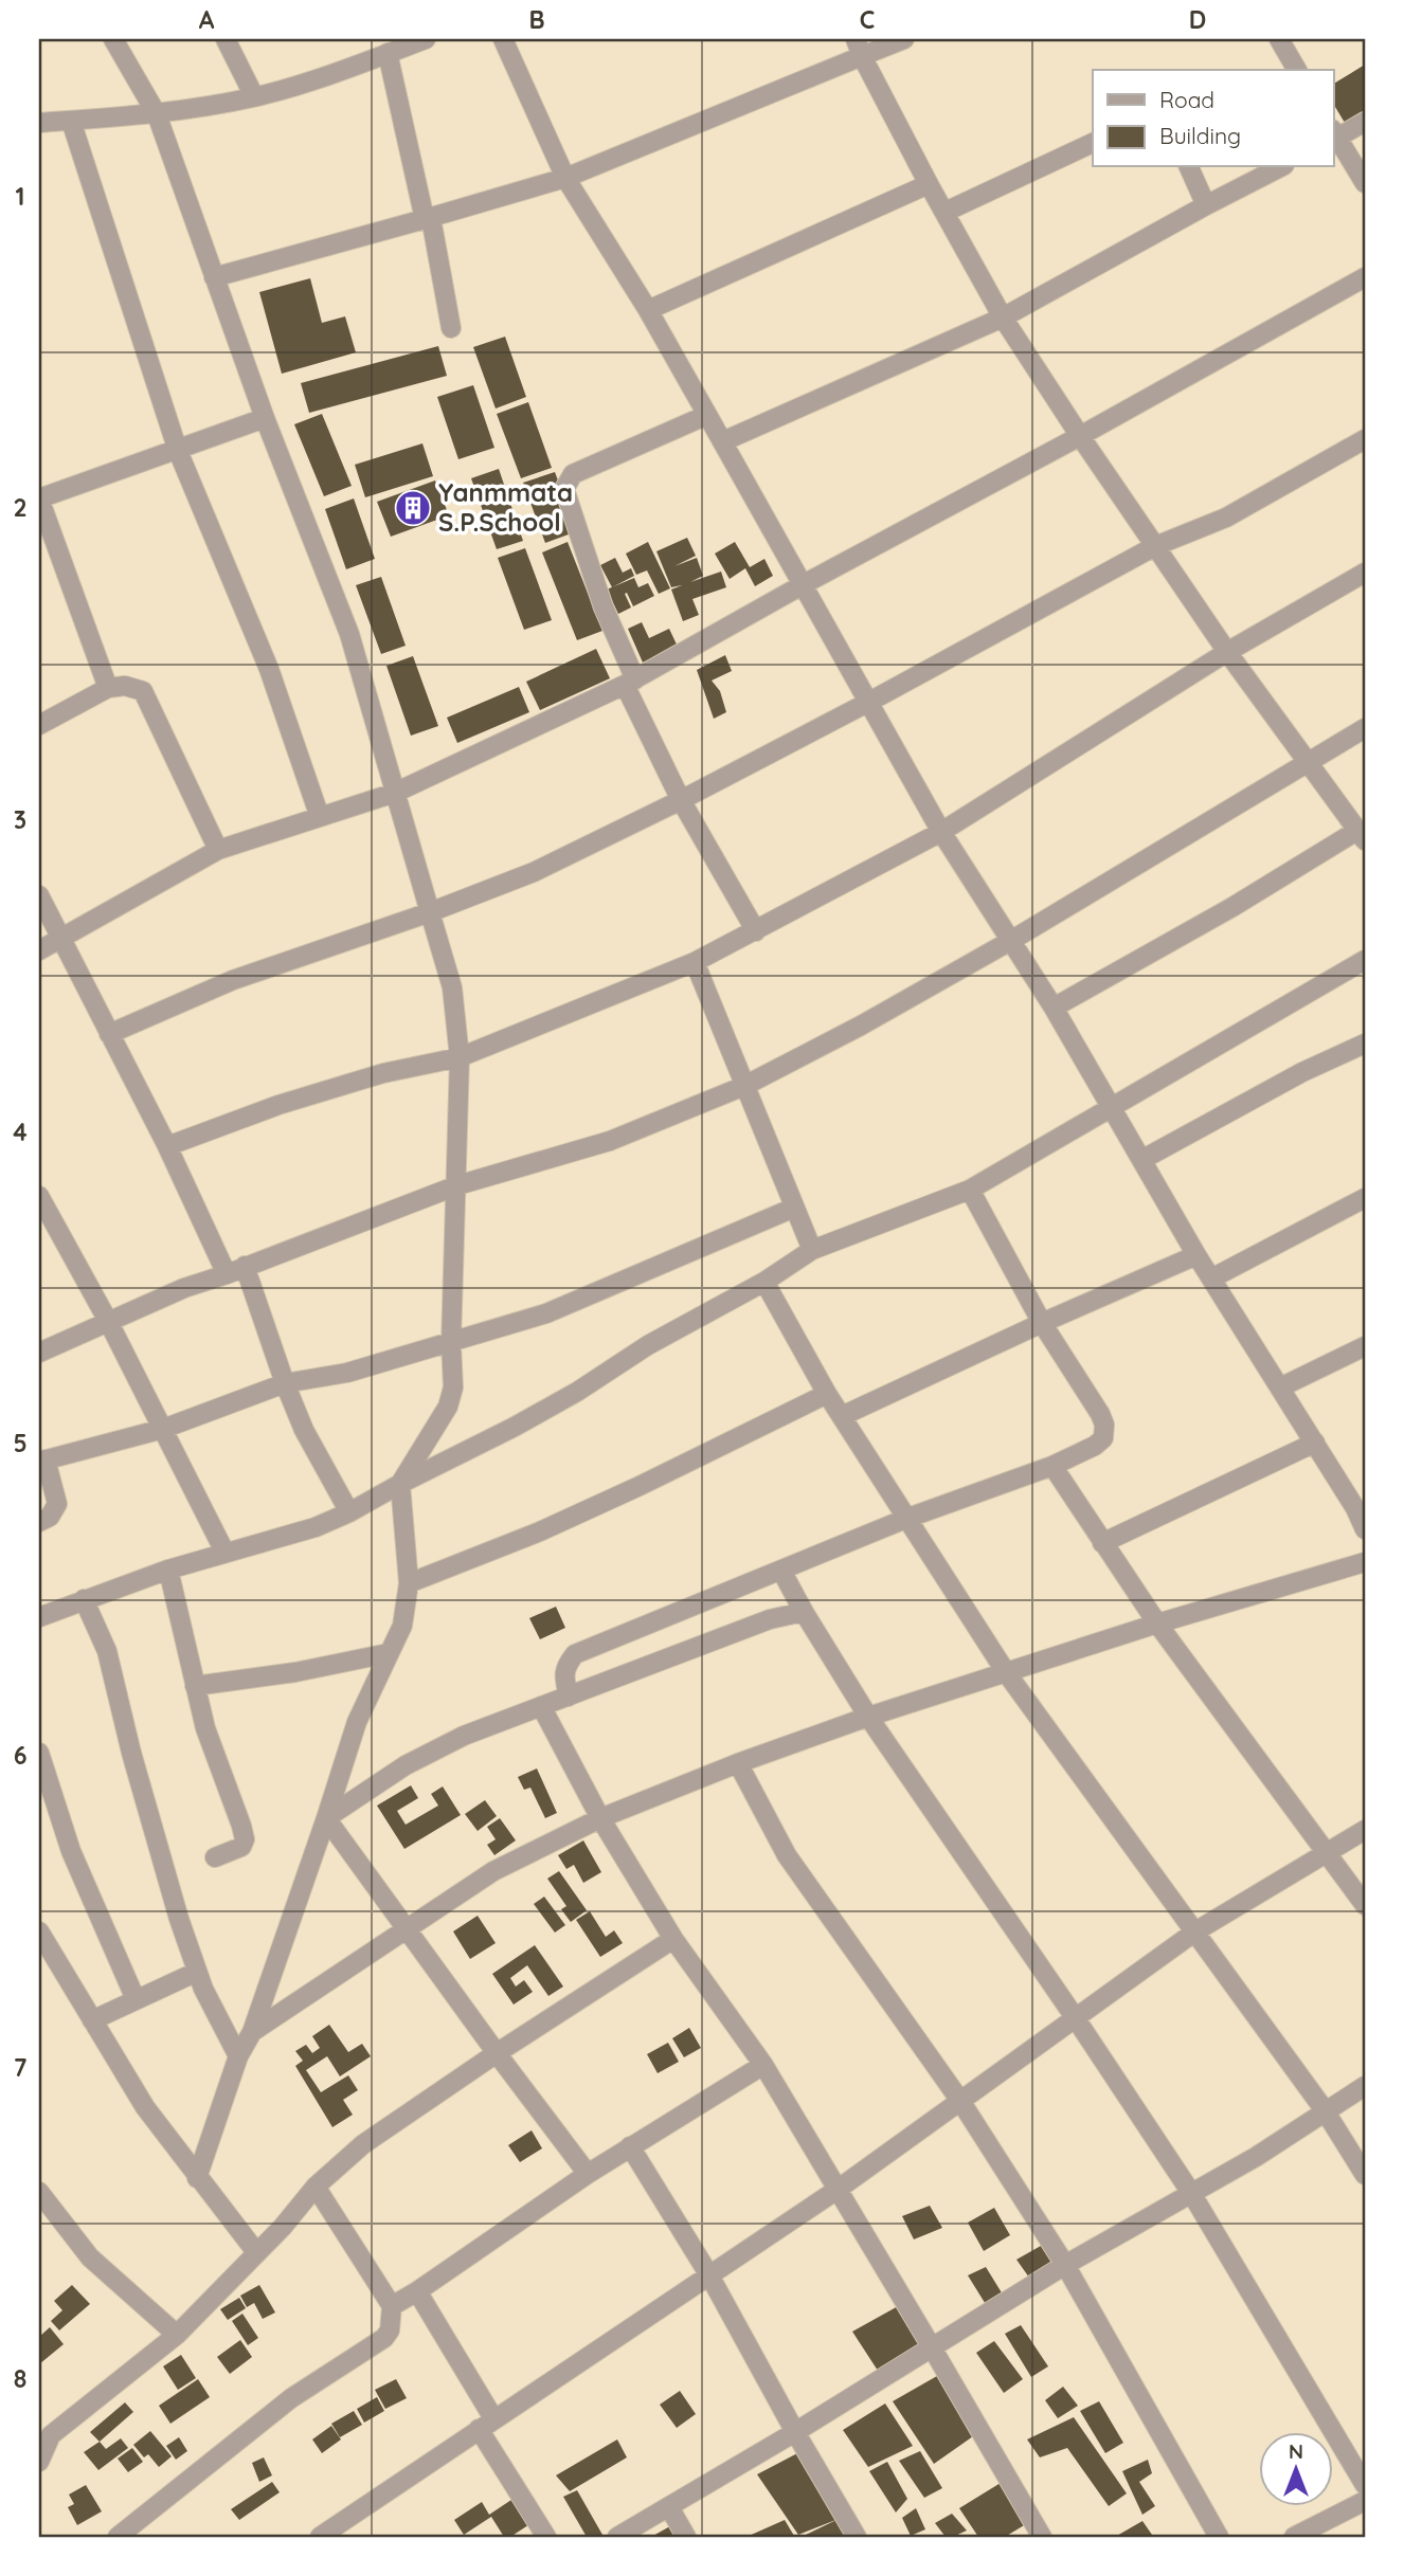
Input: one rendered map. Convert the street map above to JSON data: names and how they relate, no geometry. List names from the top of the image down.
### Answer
{
  "places": {
    "building": ["Yanmmata S.P.School"]
  },
  "legend": ["Road", "Building"],
  "north": "top",
  "grid": {
    "columns": [
      "A",
      "B",
      "C",
      "D"
    ],
    "rows": [
      "1",
      "2",
      "3",
      "4",
      "5",
      "6",
      "7",
      "8"
    ]
  }
}
